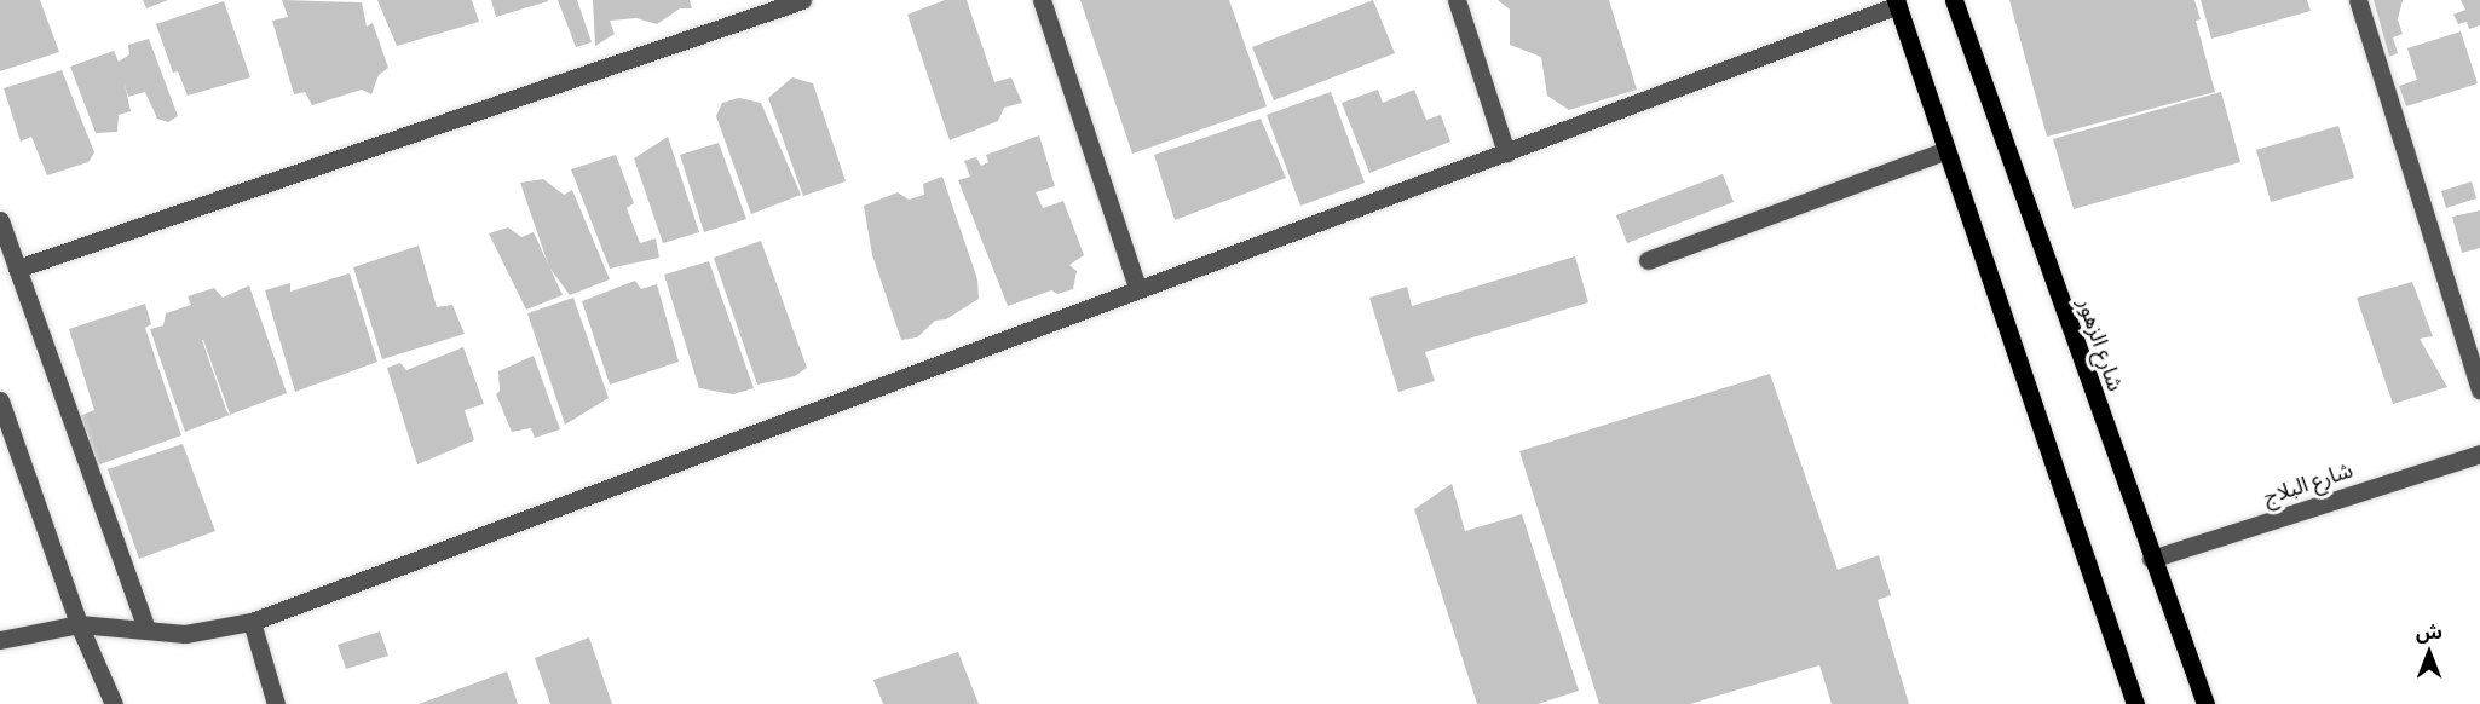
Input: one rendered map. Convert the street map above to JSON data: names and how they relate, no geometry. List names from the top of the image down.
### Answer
{
  "streets": {
    "main road": ["شارع الزهور"],
    "street": ["شارع البلاج"]
  },
  "crossings": [
    ["شارع الزهور", "شارع البلاج"]
  ],
  "north": "top"
}
